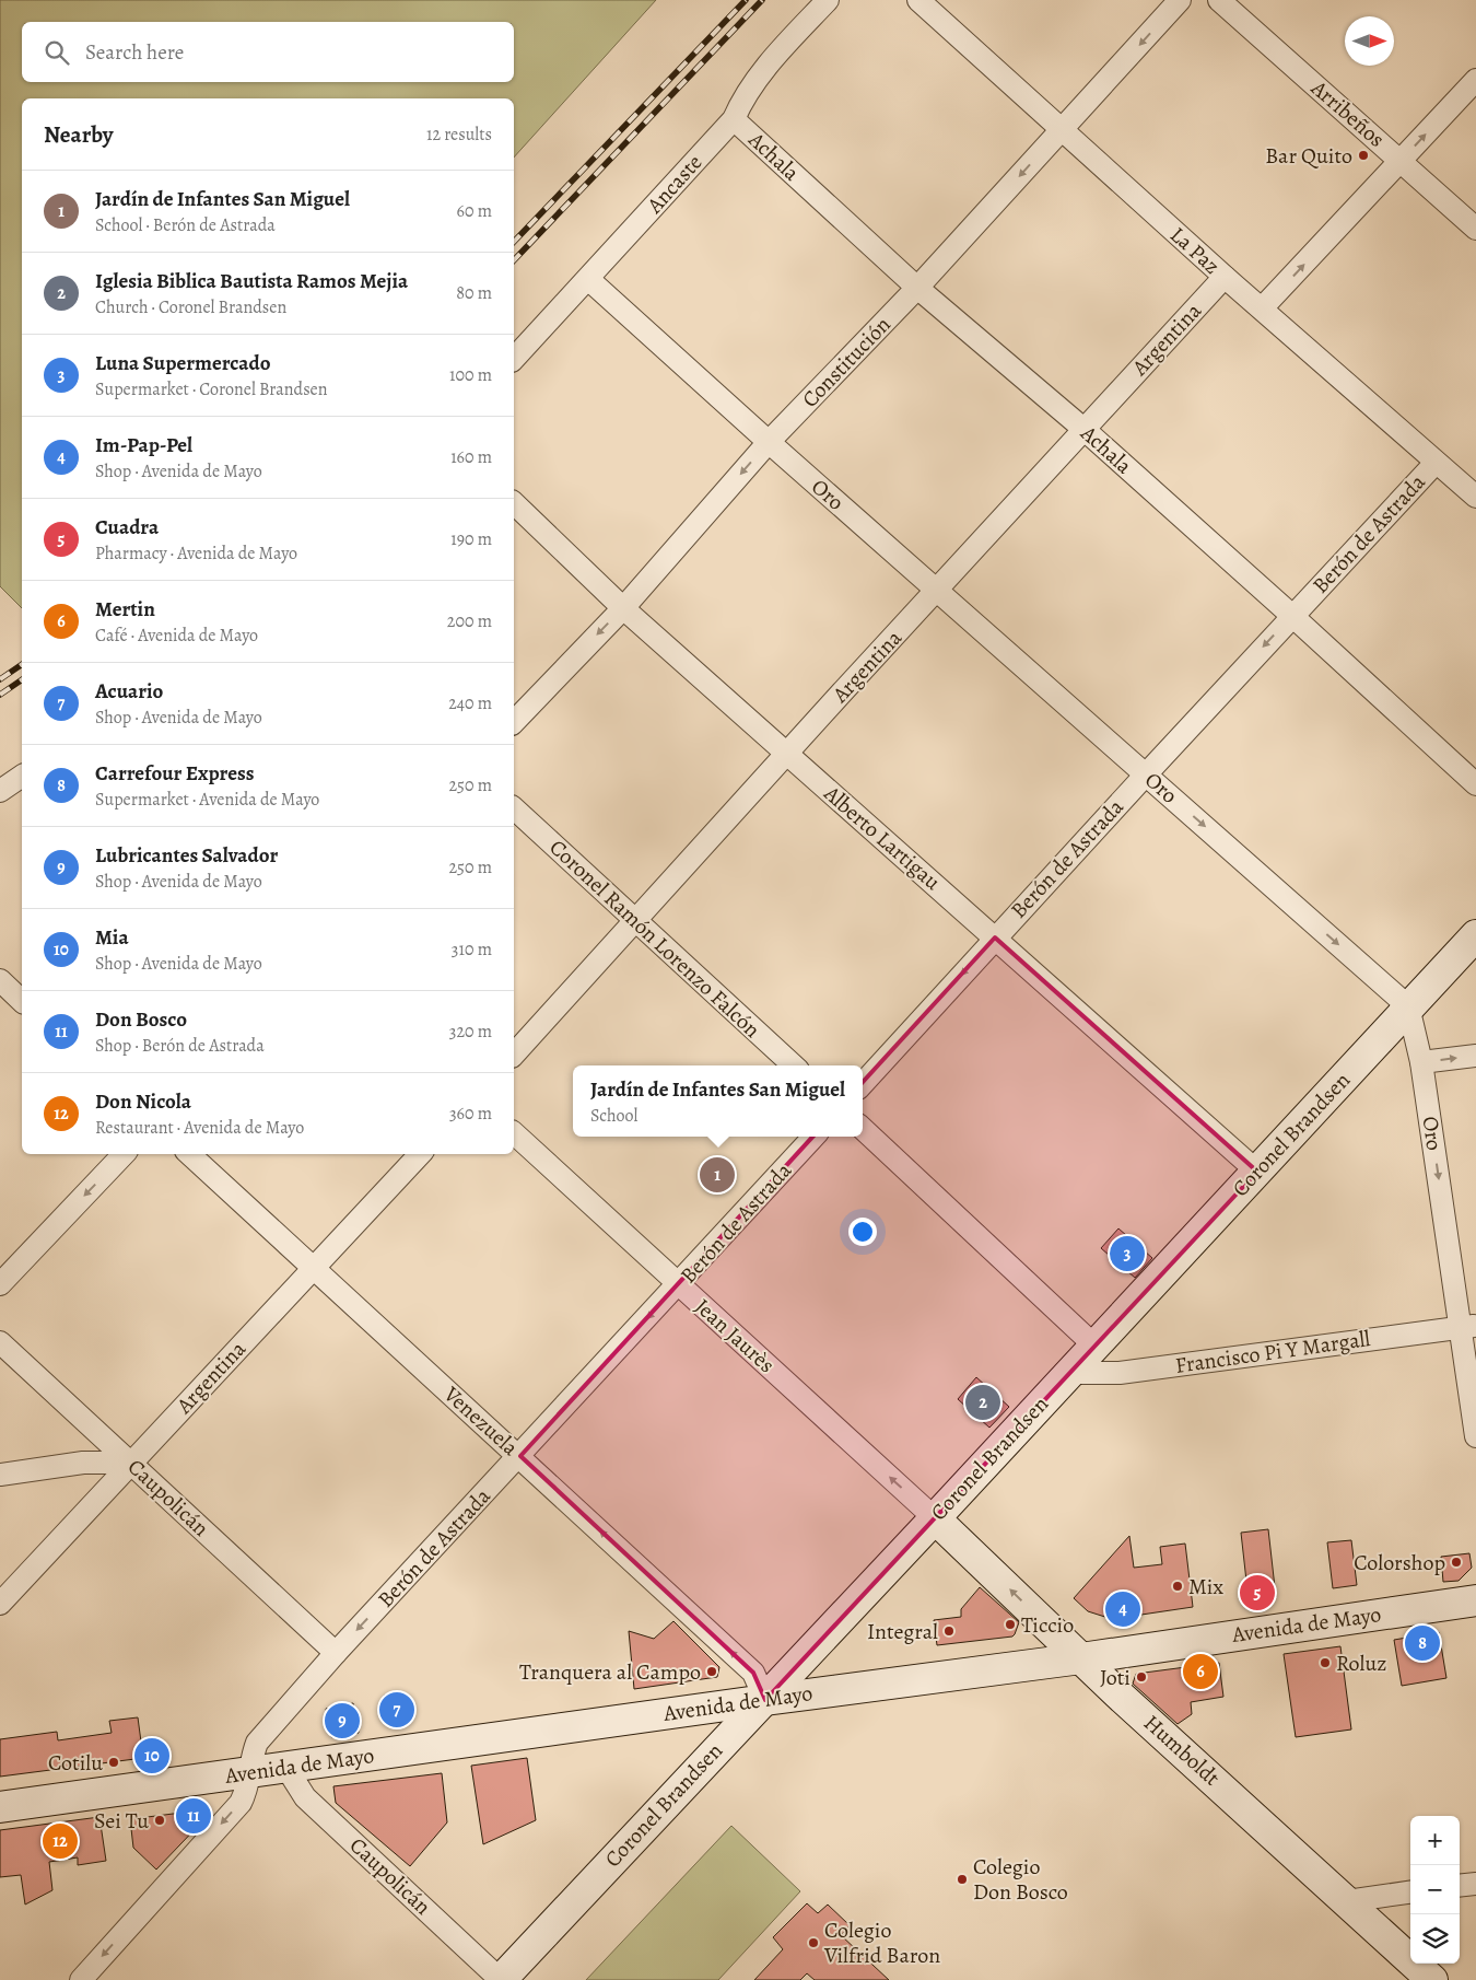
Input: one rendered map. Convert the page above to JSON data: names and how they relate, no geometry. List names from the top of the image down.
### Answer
{
  "streets": {
    "street": [
      "Arribeños",
      "Achala",
      "Ancaste",
      "La Paz",
      "Argentina",
      "Constitución",
      "Oro",
      "Berón de Astrada",
      "Alberto Lartigau",
      "Coronel Ramón Lorenzo Falcón",
      "Coronel Brandsen",
      "Jean Jaurès",
      "Francisco Pi Y Margall",
      "Venezuela",
      "Caupolicán",
      "Avenida de Mayo",
      "Humboldt"
    ]
  },
  "crossings": [
    ["Achala", "Ancaste"],
    ["Achala", "Argentina"],
    ["Achala", "Constitución"],
    ["Achala", "Berón de Astrada"],
    ["Ancaste", "Oro"],
    ["La Paz", "Argentina"],
    ["La Paz", "Constitución"],
    ["La Paz", "Berón de Astrada"],
    ["Argentina", "Oro"],
    ["Argentina", "Alberto Lartigau"],
    ["Argentina", "Coronel Ramón Lorenzo Falcón"],
    ["Argentina", "Venezuela"],
    ["Argentina", "Caupolicán"],
    ["Constitución", "Oro"],
    ["Constitución", "Alberto Lartigau"],
    ["Oro", "Berón de Astrada"],
    ["Oro", "Coronel Brandsen"],
    ["Oro", "Francisco Pi Y Margall"],
    ["Berón de Astrada", "Alberto Lartigau"],
    ["Berón de Astrada", "Jean Jaurès"],
    ["Berón de Astrada", "Venezuela"],
    ["Berón de Astrada", "Caupolicán"],
    ["Berón de Astrada", "Avenida de Mayo"],
    ["Alberto Lartigau", "Coronel Brandsen"],
    ["Coronel Brandsen", "Jean Jaurès"],
    ["Coronel Brandsen", "Francisco Pi Y Margall"],
    ["Coronel Brandsen", "Venezuela"],
    ["Coronel Brandsen", "Caupolicán"],
    ["Coronel Brandsen", "Avenida de Mayo"],
    ["Coronel Brandsen", "Humboldt"],
    ["Jean Jaurès", "Humboldt"],
    ["Venezuela", "Avenida de Mayo"],
    ["Caupolicán", "Avenida de Mayo"],
    ["Avenida de Mayo", "Humboldt"]
  ],
  "one_way": [
    "Constitución",
    "Oro",
    "Berón de Astrada",
    "Jean Jaurès",
    "Venezuela"
  ],
  "places": [
    "Bar Quito",
    "Colorshop",
    "Mix",
    "Ticcio",
    "Integral",
    "Roluz",
    "Tranquera al Campo",
    "Joti",
    "Cotilu",
    "Sei Tu",
    "Colegio Don Bosco",
    "Colegio Vilfrid Baron"
  ],
  "north": "right",
  "page": {
    "search": "Search here",
    "heading": ["Nearby", "12 results"],
    "list": [
      {
        "mark": "1",
        "name": "Jardín de Infantes San Miguel",
        "note": "School · Berón de Astrada",
        "value": "60 m"
      },
      {
        "mark": "2",
        "name": "Iglesia Biblica Bautista Ramos Mejia",
        "note": "Church · Coronel Brandsen",
        "value": "80 m"
      },
      {
        "mark": "3",
        "name": "Luna Supermercado",
        "note": "Supermarket · Coronel Brandsen",
        "value": "100 m"
      },
      {
        "mark": "4",
        "name": "Im-Pap-Pel",
        "note": "Shop · Avenida de Mayo",
        "value": "160 m"
      },
      {
        "mark": "5",
        "name": "Cuadra",
        "note": "Pharmacy · Avenida de Mayo",
        "value": "190 m"
      },
      {
        "mark": "6",
        "name": "Mertin",
        "note": "Café · Avenida de Mayo",
        "value": "200 m"
      },
      {
        "mark": "7",
        "name": "Acuario",
        "note": "Shop · Avenida de Mayo",
        "value": "240 m"
      },
      {
        "mark": "8",
        "name": "Carrefour Express",
        "note": "Supermarket · Avenida de Mayo",
        "value": "250 m"
      },
      {
        "mark": "9",
        "name": "Lubricantes Salvador",
        "note": "Shop · Avenida de Mayo",
        "value": "250 m"
      },
      {
        "mark": "10",
        "name": "Mia",
        "note": "Shop · Avenida de Mayo",
        "value": "310 m"
      },
      {
        "mark": "11",
        "name": "Don Bosco",
        "note": "Shop · Berón de Astrada",
        "value": "320 m"
      },
      {
        "mark": "12",
        "name": "Don Nicola",
        "note": "Restaurant · Avenida de Mayo",
        "value": "360 m"
      }
    ],
    "popup": ["Jardín de Infantes San Miguel", "School"],
    "pins": [
      "1",
      "3",
      "2",
      "5",
      "4",
      "8",
      "6",
      "7",
      "9",
      "10",
      "11",
      "12"
    ],
    "map_buttons": ["+", "−"]
  }
}
